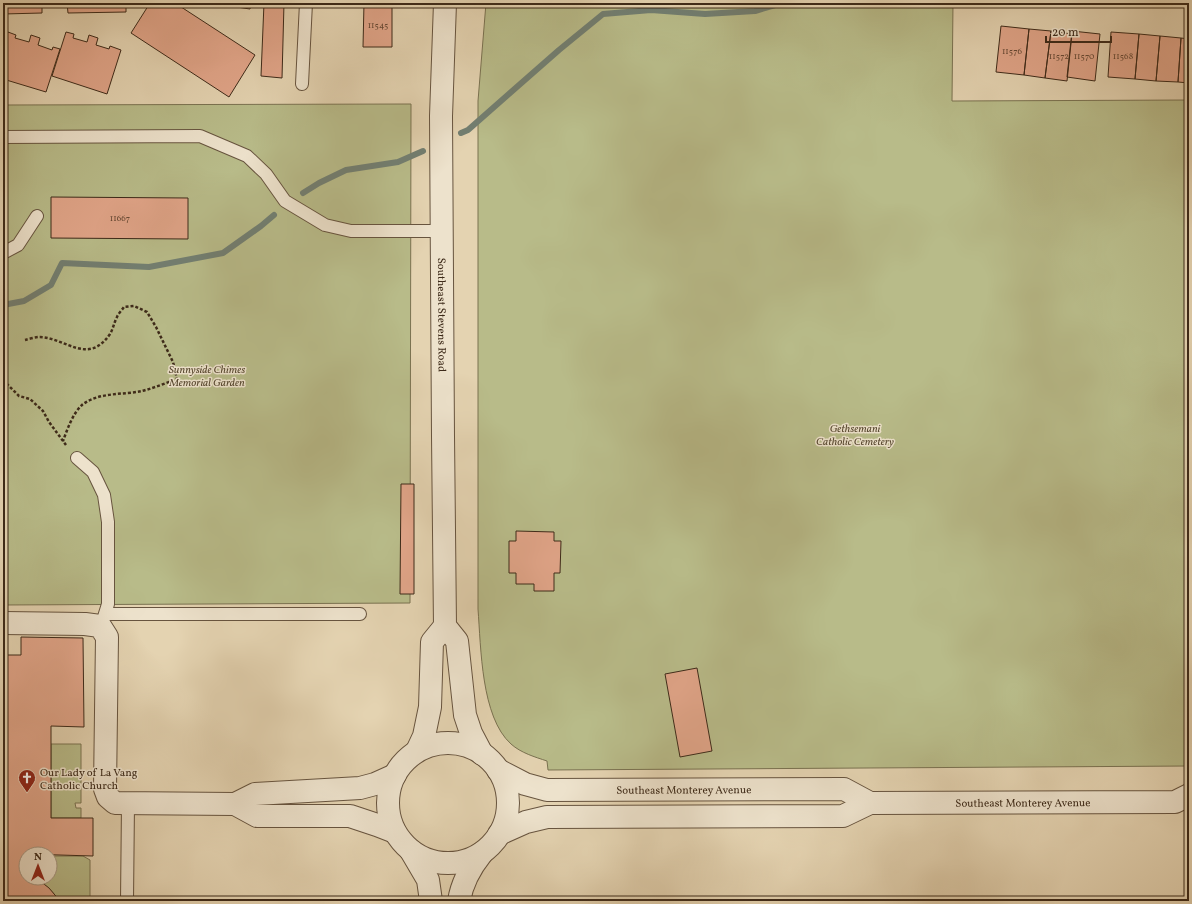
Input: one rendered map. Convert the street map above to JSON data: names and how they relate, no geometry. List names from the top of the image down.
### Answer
{
  "streets": {
    "street": ["Southeast Stevens Road", "Southeast Monterey Avenue"]
  },
  "parks": ["Sunnyside Chimes Memorial Garden", "Gethsemani Catholic Cemetery"],
  "places": {
    "church": ["Our Lady of La Vang Catholic Church"]
  },
  "house_numbers": [
    "11545",
    "11576",
    "11572",
    "11570",
    "11568",
    "11667"
  ],
  "scale_bar": "20 m",
  "north": "top"
}
